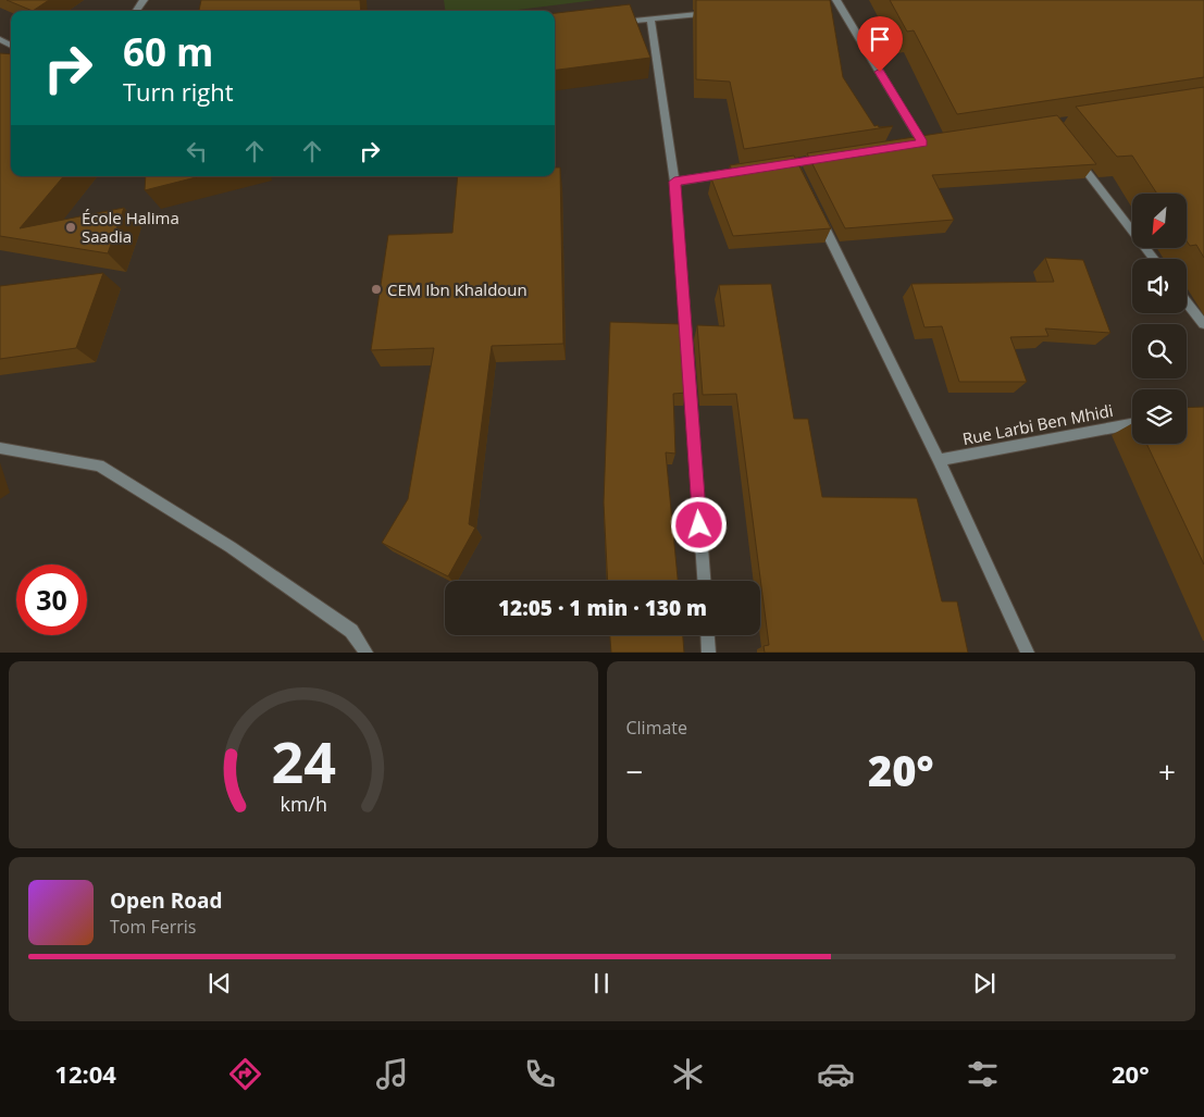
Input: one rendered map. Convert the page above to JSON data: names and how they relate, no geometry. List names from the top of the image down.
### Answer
{
  "streets": {
    "street": ["Rue Larbi Ben Mhidi"]
  },
  "places": ["École Halima Saadia", "CEM Ibn Khaldoun"],
  "north": "bottom left",
  "page": {
    "turn": ["60 m", "Turn right"],
    "limit": "30",
    "trip": "12:05 · 1 min · 130 m",
    "tile": "Climate",
    "heat": ["−", "20°", "+"],
    "song": ["Open Road", "Tom Ferris"],
    "tabs": ["12:04", "20°"],
    "gauge": ["24", "km/h"]
  }
}
